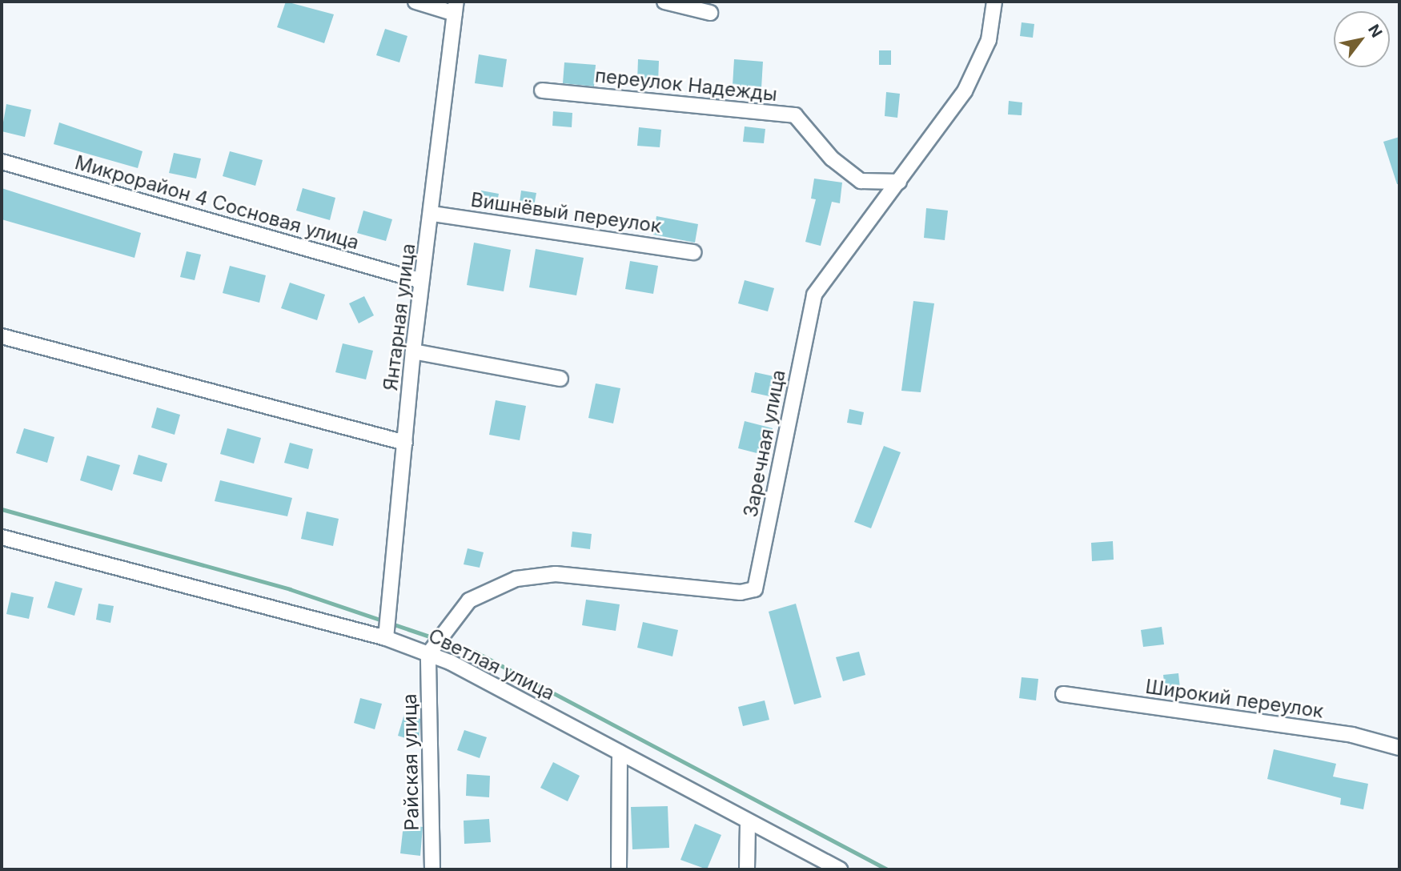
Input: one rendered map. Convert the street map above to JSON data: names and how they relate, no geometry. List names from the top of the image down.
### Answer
{
  "streets": {
    "street": [
      "переулок Надежды",
      "Микрорайон 4 Сосновая улица",
      "Вишнёвый переулок",
      "Янтарная улица",
      "Заречная улица",
      "Светлая улица",
      "Широкий переулок",
      "Райская улица"
    ]
  },
  "crossings": [
    ["переулок Надежды", "Заречная улица"],
    ["Микрорайон 4 Сосновая улица", "Янтарная улица"],
    ["Вишнёвый переулок", "Янтарная улица"],
    ["Янтарная улица", "Светлая улица"],
    ["Заречная улица", "Светлая улица"],
    ["Заречная улица", "Райская улица"],
    ["Светлая улица", "Райская улица"]
  ],
  "north": "top right"
}
